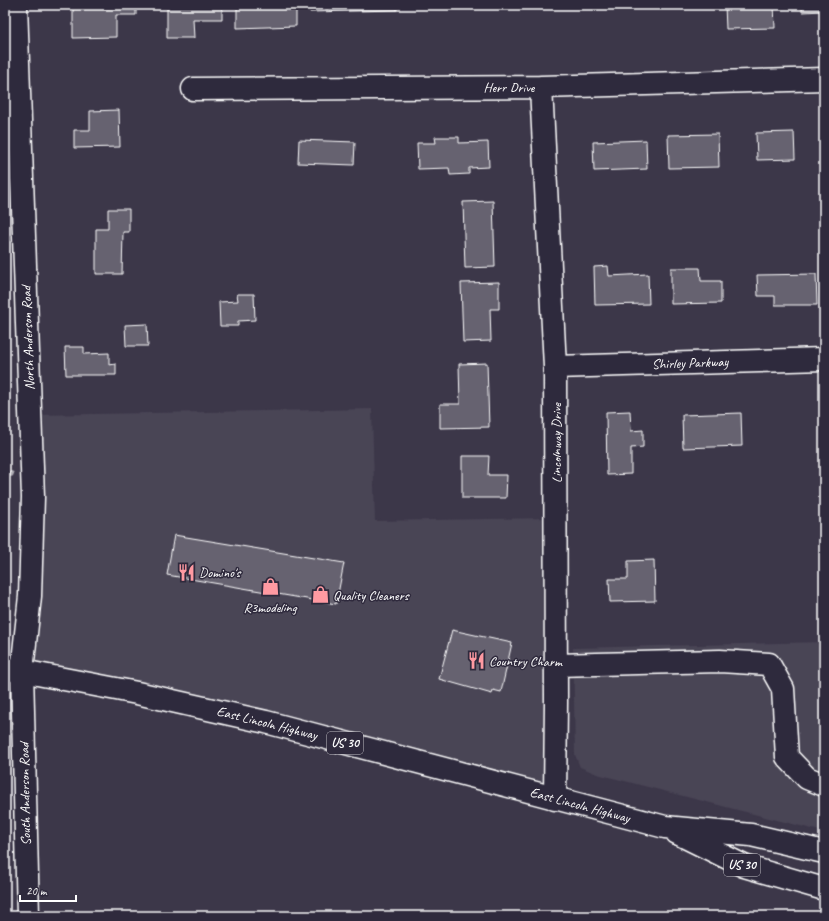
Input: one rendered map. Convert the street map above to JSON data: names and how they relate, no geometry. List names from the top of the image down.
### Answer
{
  "streets": {
    "street": [
      "Herr Drive",
      "North Anderson Road",
      "Shirley Parkway",
      "Lincolnway Drive",
      "East Lincoln Highway",
      "US 30",
      "South Anderson Road"
    ]
  },
  "crossings": [
    ["Herr Drive", "Lincolnway Drive"],
    ["North Anderson Road", "East Lincoln Highway"],
    ["North Anderson Road", "South Anderson Road"],
    ["Shirley Parkway", "Lincolnway Drive"],
    ["Lincolnway Drive", "East Lincoln Highway"],
    ["East Lincoln Highway", "South Anderson Road"]
  ],
  "places": {
    "restaurant": ["Domino's", "Country Charm"],
    "shop": ["R3modeling", "Quality Cleaners"]
  },
  "scale_bar": "20 m"
}
